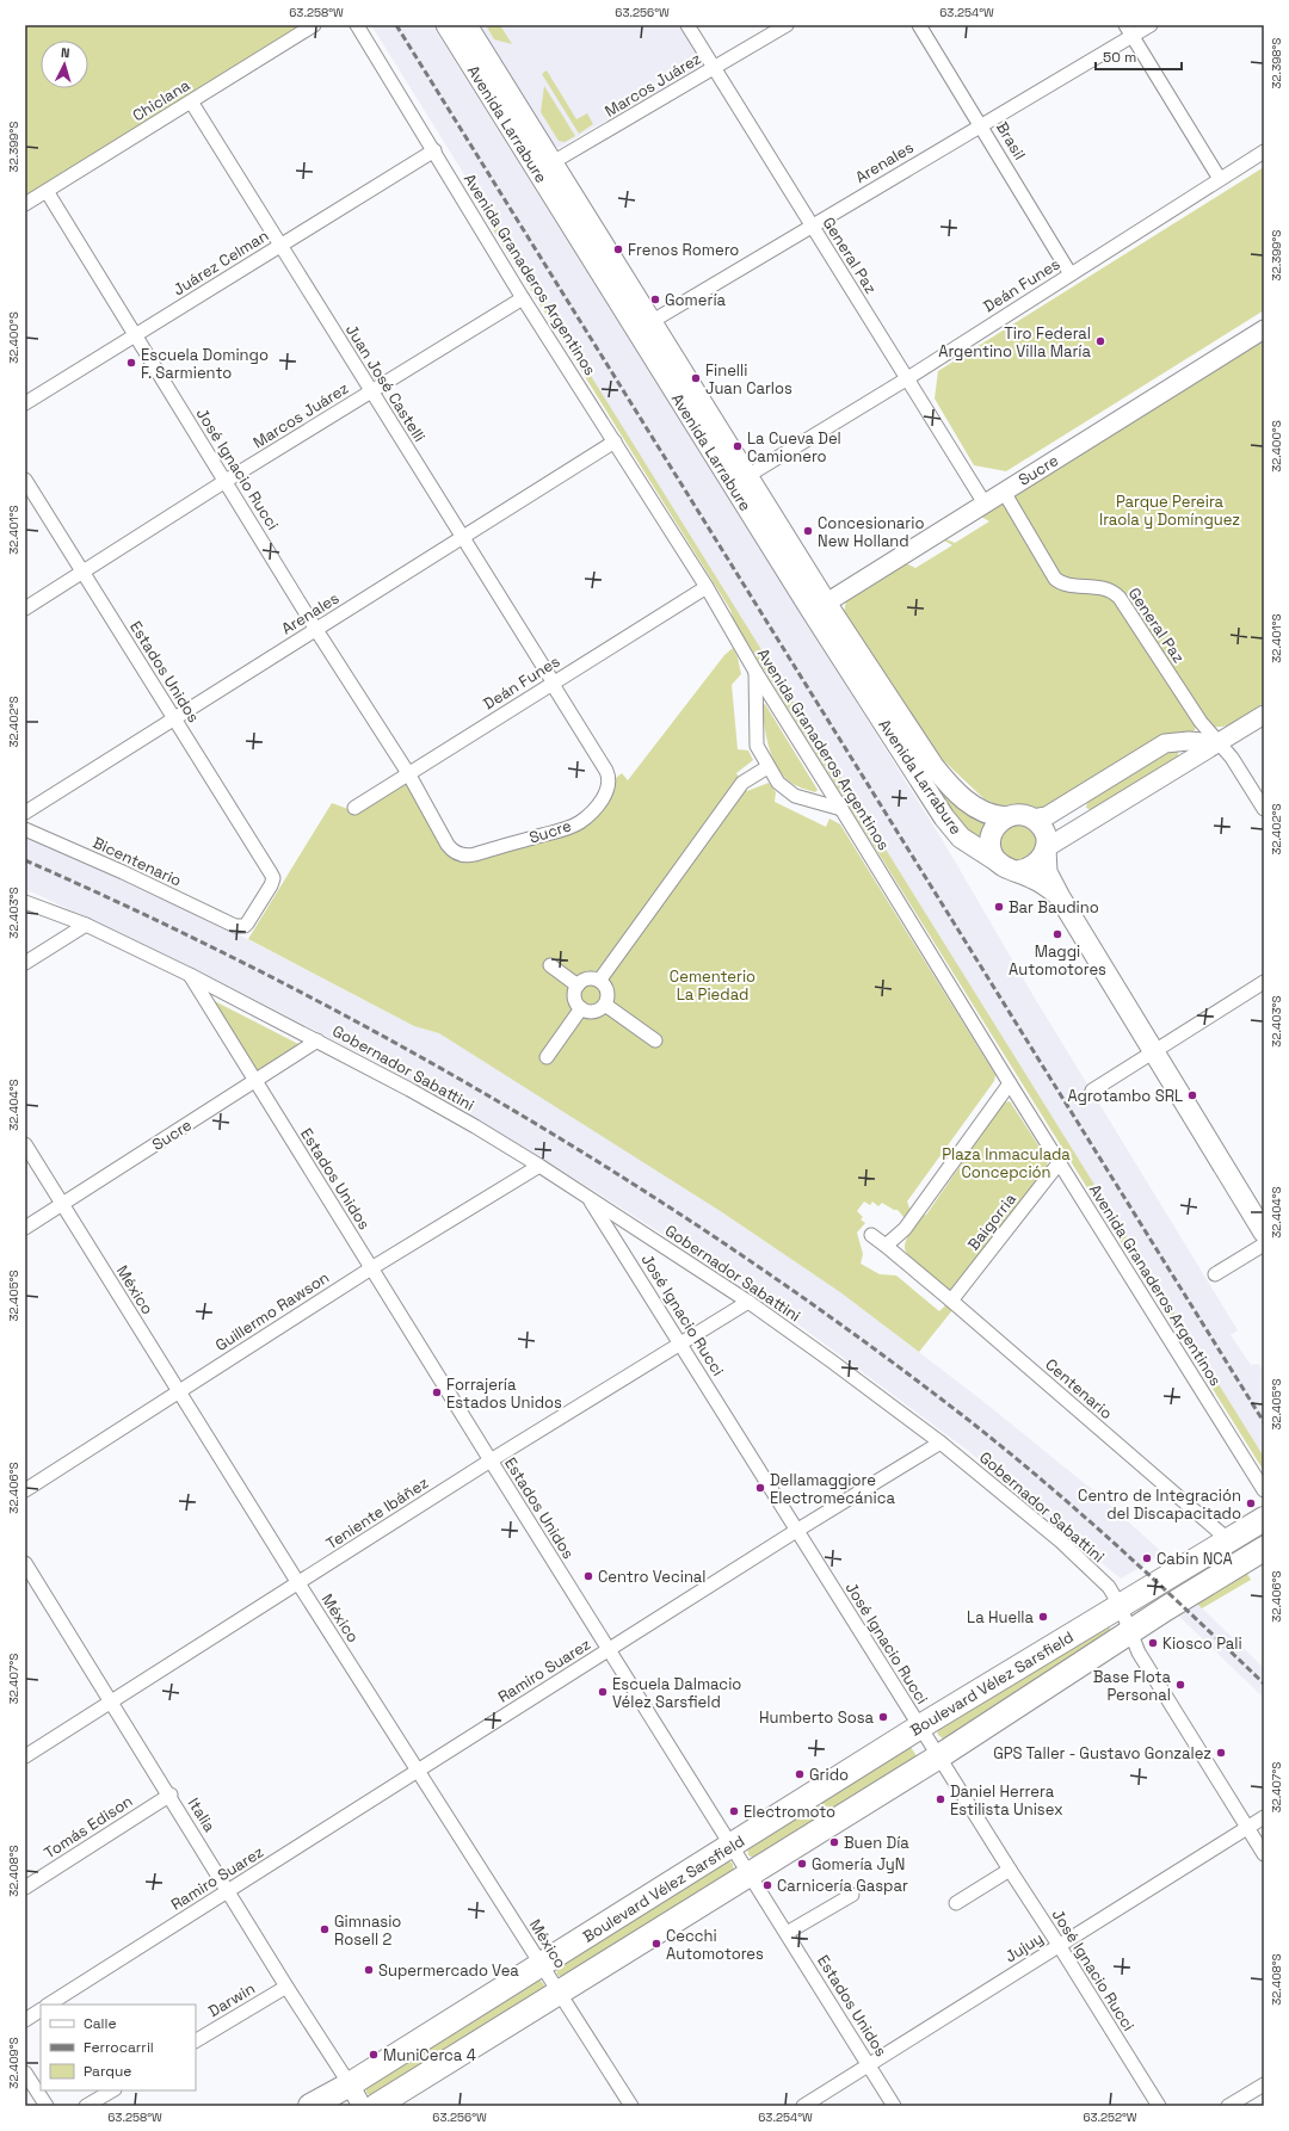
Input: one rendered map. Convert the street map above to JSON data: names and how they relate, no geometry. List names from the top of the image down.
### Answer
{
  "streets": {
    "highway": ["Boulevard Vélez Sarsfield"],
    "main road": ["Avenida Larrabure", "Sucre"],
    "street": [
      "Marcos Juárez",
      "Chiclana",
      "Brasil",
      "Arenales",
      "General Paz",
      "Juárez Celman",
      "Avenida Granaderos Argentinos",
      "Deán Funes",
      "Juan José Castelli",
      "José Ignacio Rucci",
      "Estados Unidos",
      "Bicentenario",
      "Gobernador Sabattini",
      "Baigorria",
      "México",
      "Guillermo Rawson",
      "Centenario",
      "Teniente Ibáñez",
      "Ramiro Suarez",
      "Italia",
      "Tomás Edison",
      "Jujuy",
      "Darwin"
    ]
  },
  "crossings": [
    ["Marcos Juárez", "Avenida Larrabure"],
    ["Marcos Juárez", "General Paz"],
    ["Marcos Juárez", "Avenida Granaderos Argentinos"],
    ["Marcos Juárez", "Juan José Castelli"],
    ["Marcos Juárez", "José Ignacio Rucci"],
    ["Marcos Juárez", "Estados Unidos"],
    ["Chiclana", "Juan José Castelli"],
    ["Chiclana", "José Ignacio Rucci"],
    ["Avenida Larrabure", "Arenales"],
    ["Avenida Larrabure", "Deán Funes"],
    ["Avenida Larrabure", "Sucre"],
    ["Brasil", "Arenales"],
    ["Brasil", "Deán Funes"],
    ["Arenales", "General Paz"],
    ["Arenales", "Avenida Granaderos Argentinos"],
    ["Arenales", "Juan José Castelli"],
    ["Arenales", "José Ignacio Rucci"],
    ["Arenales", "Estados Unidos"],
    ["General Paz", "Deán Funes"],
    ["General Paz", "Sucre"],
    ["Juárez Celman", "Avenida Granaderos Argentinos"],
    ["Juárez Celman", "Juan José Castelli"],
    ["Juárez Celman", "José Ignacio Rucci"],
    ["Avenida Granaderos Argentinos", "Deán Funes"],
    ["Avenida Granaderos Argentinos", "Baigorria"],
    ["Deán Funes", "Juan José Castelli"],
    ["Deán Funes", "José Ignacio Rucci"],
    ["Juan José Castelli", "Sucre"],
    ["José Ignacio Rucci", "Sucre"],
    ["José Ignacio Rucci", "Gobernador Sabattini"],
    ["José Ignacio Rucci", "Teniente Ibáñez"],
    ["José Ignacio Rucci", "Ramiro Suarez"],
    ["José Ignacio Rucci", "Boulevard Vélez Sarsfield"],
    ["José Ignacio Rucci", "Jujuy"],
    ["Sucre", "Estados Unidos"],
    ["Sucre", "Gobernador Sabattini"],
    ["Sucre", "México"],
    ["Estados Unidos", "Bicentenario"],
    ["Estados Unidos", "Gobernador Sabattini"],
    ["Estados Unidos", "Guillermo Rawson"],
    ["Estados Unidos", "Teniente Ibáñez"],
    ["Estados Unidos", "Ramiro Suarez"],
    ["Estados Unidos", "Boulevard Vélez Sarsfield"],
    ["Estados Unidos", "Jujuy"],
    ["Gobernador Sabattini", "Guillermo Rawson"],
    ["Gobernador Sabattini", "Teniente Ibáñez"],
    ["Gobernador Sabattini", "Ramiro Suarez"],
    ["Gobernador Sabattini", "Boulevard Vélez Sarsfield"],
    ["Gobernador Sabattini", "Jujuy"],
    ["Baigorria", "Centenario"],
    ["México", "Guillermo Rawson"],
    ["México", "Teniente Ibáñez"],
    ["México", "Ramiro Suarez"],
    ["México", "Boulevard Vélez Sarsfield"],
    ["Centenario", "Boulevard Vélez Sarsfield"],
    ["Teniente Ibáñez", "Italia"],
    ["Ramiro Suarez", "Italia"],
    ["Boulevard Vélez Sarsfield", "Italia"],
    ["Italia", "Tomás Edison"],
    ["Italia", "Darwin"]
  ],
  "parks": ["Parque Pereira Iraola y Domínguez", "Cementerio La Piedad", "Plaza Inmaculada Concepción"],
  "places": [
    "Frenos Romero",
    "Gomería",
    "Tiro Federal Argentino Villa María",
    "Escuela Domingo F. Sarmiento",
    "Finelli Juan Carlos",
    "La Cueva Del Camionero",
    "Concesionario New Holland",
    "Bar Baudino",
    "Maggi Automotores",
    "Agrotambo SRL",
    "Forrajería Estados Unidos",
    "Dellamaggiore Electromecánica",
    "Centro de Integración del Discapacitado",
    "Cabin NCA",
    "Centro Vecinal",
    "La Huella",
    "Kiosco Pali",
    "Base Flota Personal",
    "Escuela Dalmacio Vélez Sarsfield",
    "Humberto Sosa",
    "GPS Taller - Gustavo Gonzalez",
    "Grido",
    "Daniel Herrera Estilista Unisex",
    "Electromoto",
    "Buen Día",
    "Gomería JyN",
    "Carnicería Gaspar",
    "Gimnasio Rosell 2",
    "Cecchi Automotores",
    "Supermercado Vea",
    "MuniCerca 4"
  ],
  "legend": ["Calle", "Ferrocarril", "Parque"],
  "scale_bar": "50 m",
  "north": "top",
  "coordinates": [
    "63.258°W",
    "63.256°W",
    "63.254°W",
    "32.398°S",
    "32.399°S",
    "32.400°S",
    "32.401°S",
    "32.402°S",
    "32.403°S",
    "32.404°S",
    "32.405°S",
    "32.406°S",
    "32.407°S",
    "32.408°S",
    "32.409°S",
    "63.252°W"
  ]
}
